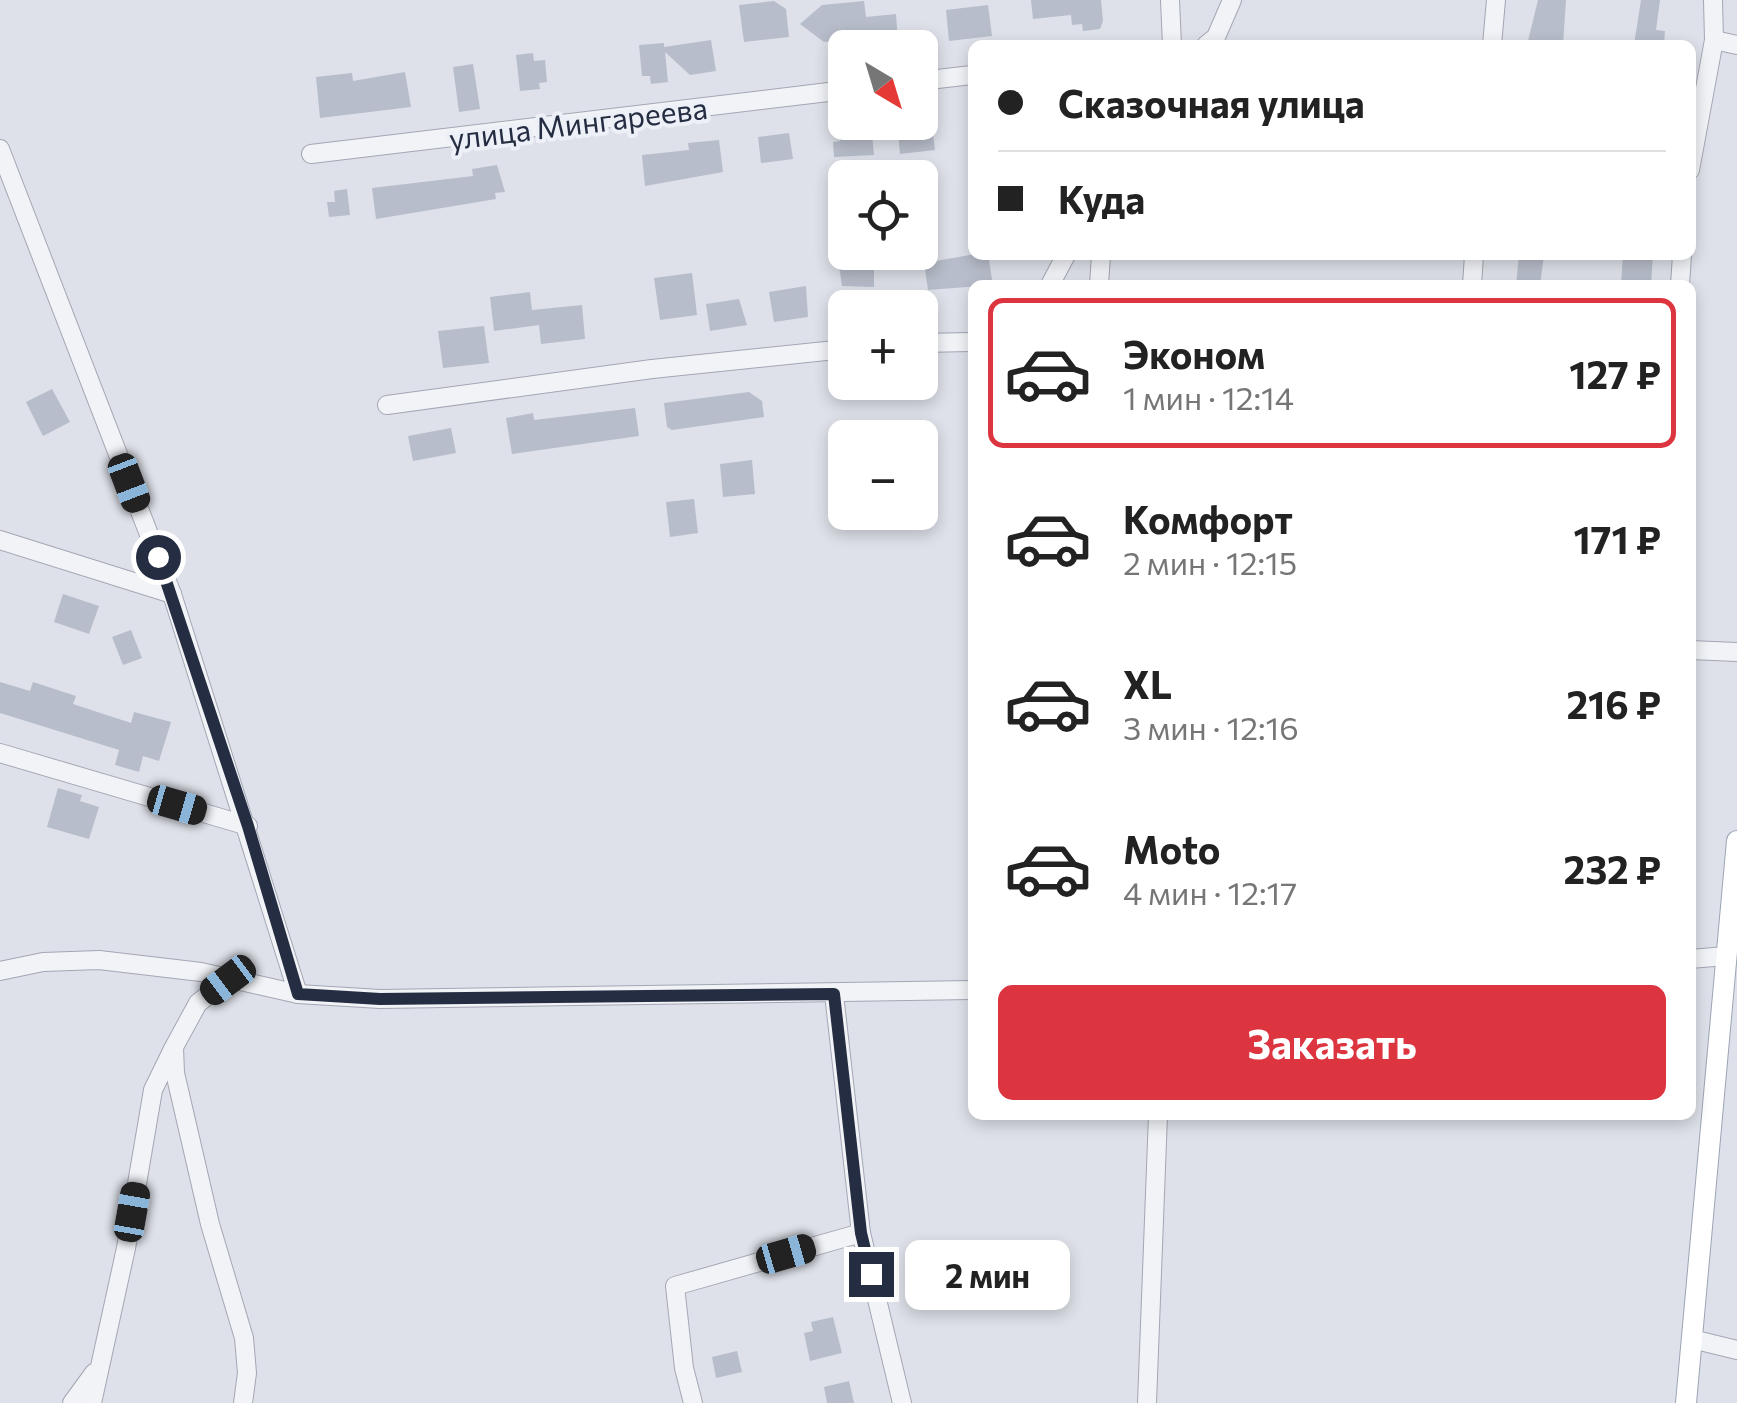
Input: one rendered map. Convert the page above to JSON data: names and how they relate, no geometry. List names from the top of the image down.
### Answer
{
  "streets": {
    "street": ["улица Мингареева"]
  },
  "north": "bottom right",
  "page": {
    "map_buttons": ["+", "−"],
    "banner": ["Сказочная улица", "Куда"],
    "list": [
      {
        "name": "Эконом",
        "note": "1 мин · 12:14",
        "value": "127 ₽"
      },
      {
        "name": "Комфорт",
        "note": "2 мин · 12:15",
        "value": "171 ₽"
      },
      {
        "name": "XL",
        "note": "3 мин · 12:16",
        "value": "216 ₽"
      },
      {
        "name": "Moto",
        "note": "4 мин · 12:17",
        "value": "232 ₽"
      }
    ],
    "buttons": "Заказать",
    "bubble": "2 мин"
  }
}
